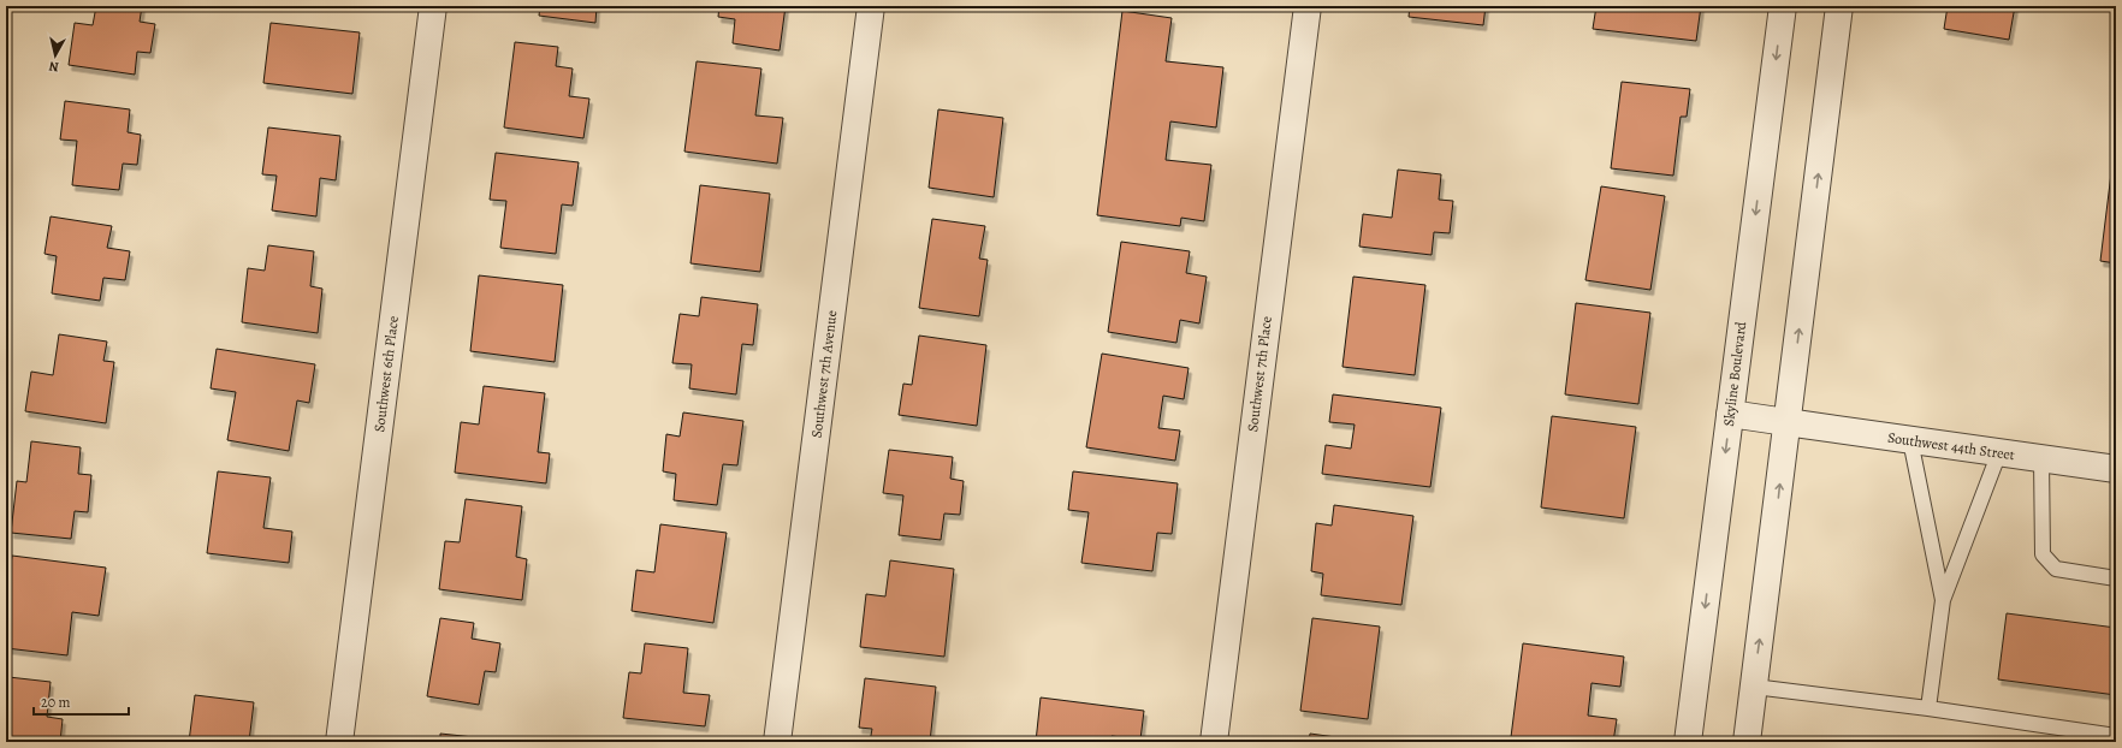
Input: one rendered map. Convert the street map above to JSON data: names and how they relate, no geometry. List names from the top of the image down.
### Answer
{
  "streets": {
    "street": [
      "Southwest 6th Place",
      "Southwest 7th Avenue",
      "Southwest 7th Place",
      "Skyline Boulevard",
      "Southwest 44th Street"
    ]
  },
  "crossings": [
    ["Skyline Boulevard", "Southwest 44th Street"]
  ],
  "scale_bar": "20 m",
  "north": "bottom"
}
